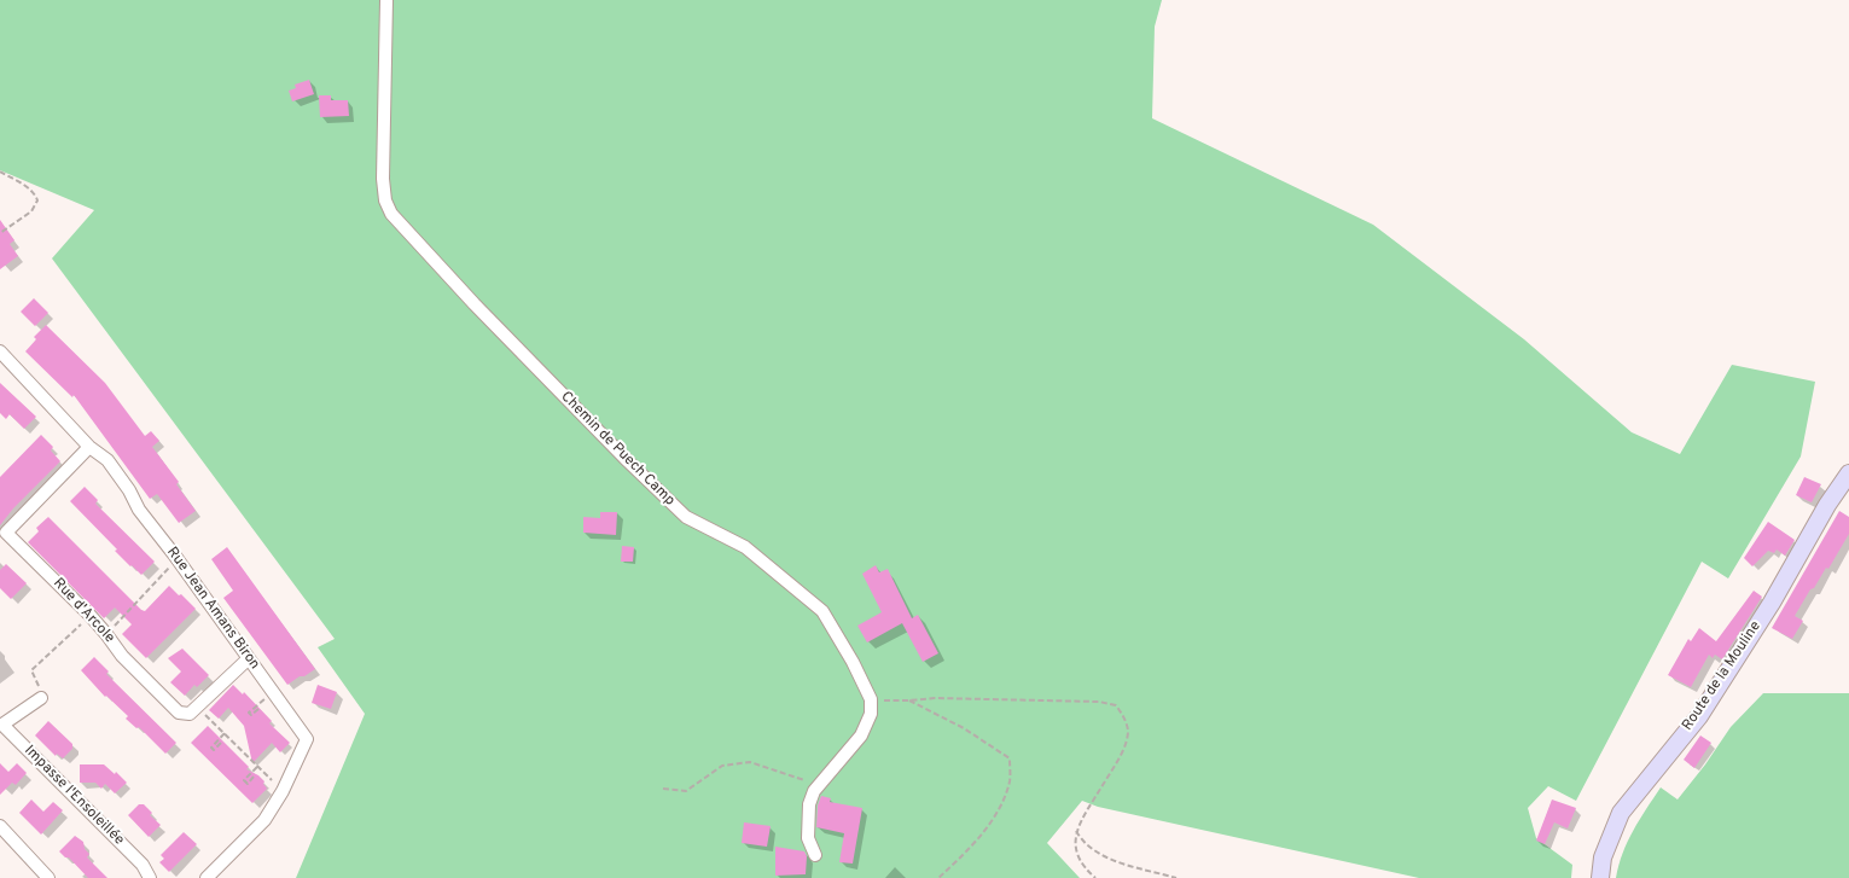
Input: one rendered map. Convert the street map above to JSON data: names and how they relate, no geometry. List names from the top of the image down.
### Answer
{
  "streets": {
    "main road": ["Route de la Mouline"],
    "street": [
      "Chemin de Puech Camp",
      "Rue Jean Amans Biron",
      "Rue d'Arcole",
      "Impasse l'Ensoleillée"
    ]
  },
  "crossings": [
    ["Rue Jean Amans Biron", "Rue d'Arcole"]
  ]
}
